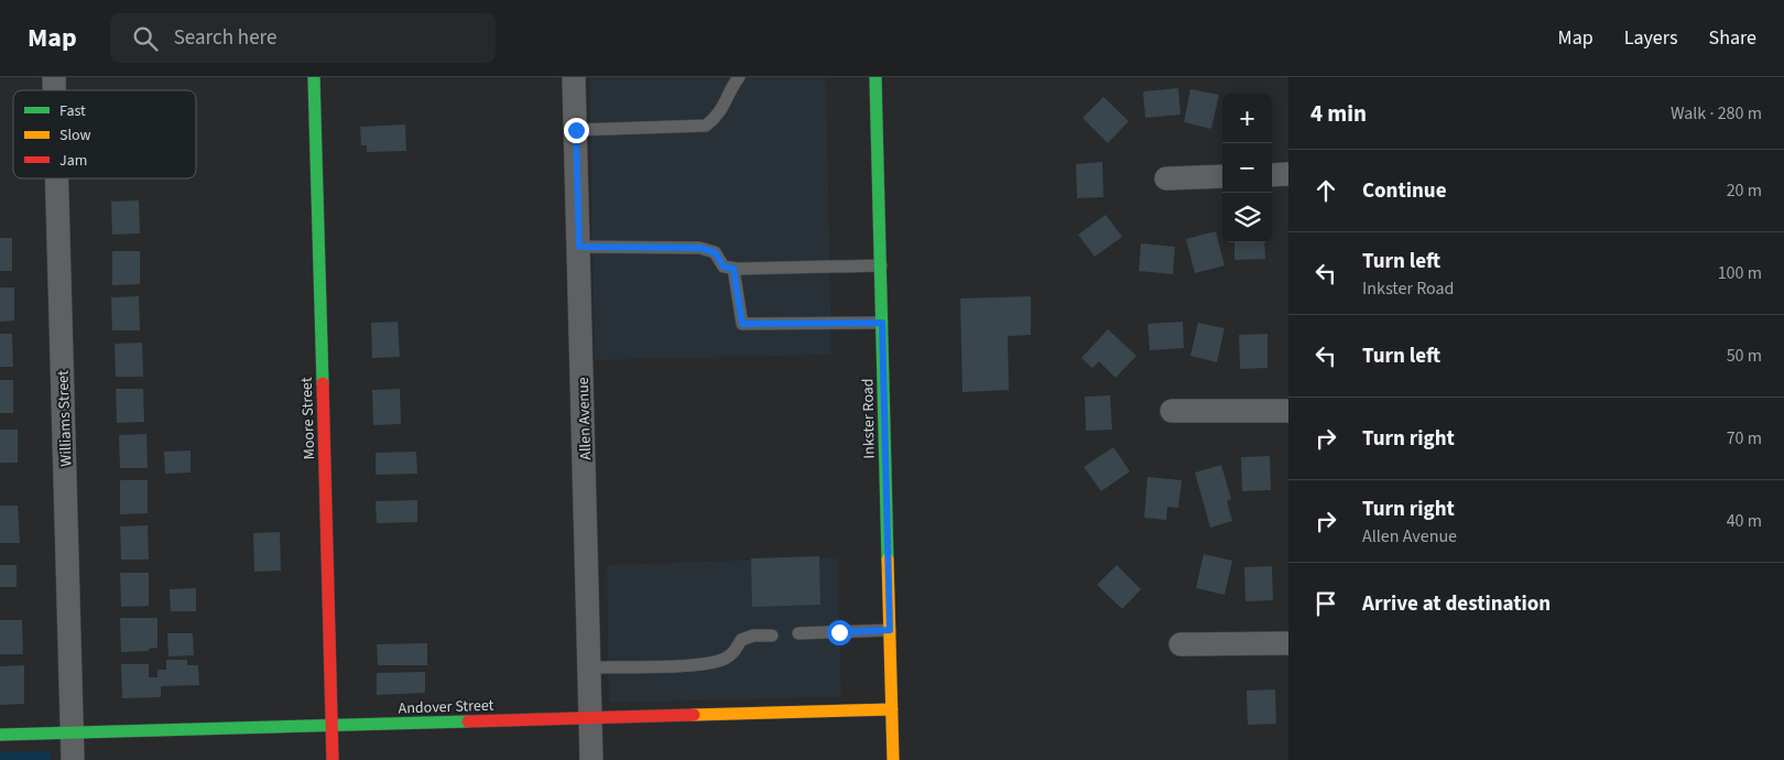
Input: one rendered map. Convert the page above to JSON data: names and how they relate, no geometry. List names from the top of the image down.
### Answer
{
  "streets": {
    "street": [
      "Williams Street",
      "Moore Street",
      "Allen Avenue",
      "Inkster Road",
      "Andover Street"
    ]
  },
  "crossings": [
    ["Williams Street", "Andover Street"],
    ["Moore Street", "Andover Street"],
    ["Allen Avenue", "Andover Street"],
    ["Inkster Road", "Andover Street"]
  ],
  "legend": ["Fast", "Slow", "Jam"],
  "page": {
    "header": "Map",
    "search": "Search here",
    "nav": ["Map", "Layers", "Share"],
    "heading": ["4 min", "Walk · 280 m"],
    "map_buttons": ["+", "−"],
    "list": [
      ["Continue", "20 m"],
      ["Turn left", "Inkster Road", "100 m"],
      ["Turn left", "50 m"],
      ["Turn right", "70 m"],
      ["Turn right", "Allen Avenue", "40 m"],
      "Arrive at destination"
    ]
  }
}
